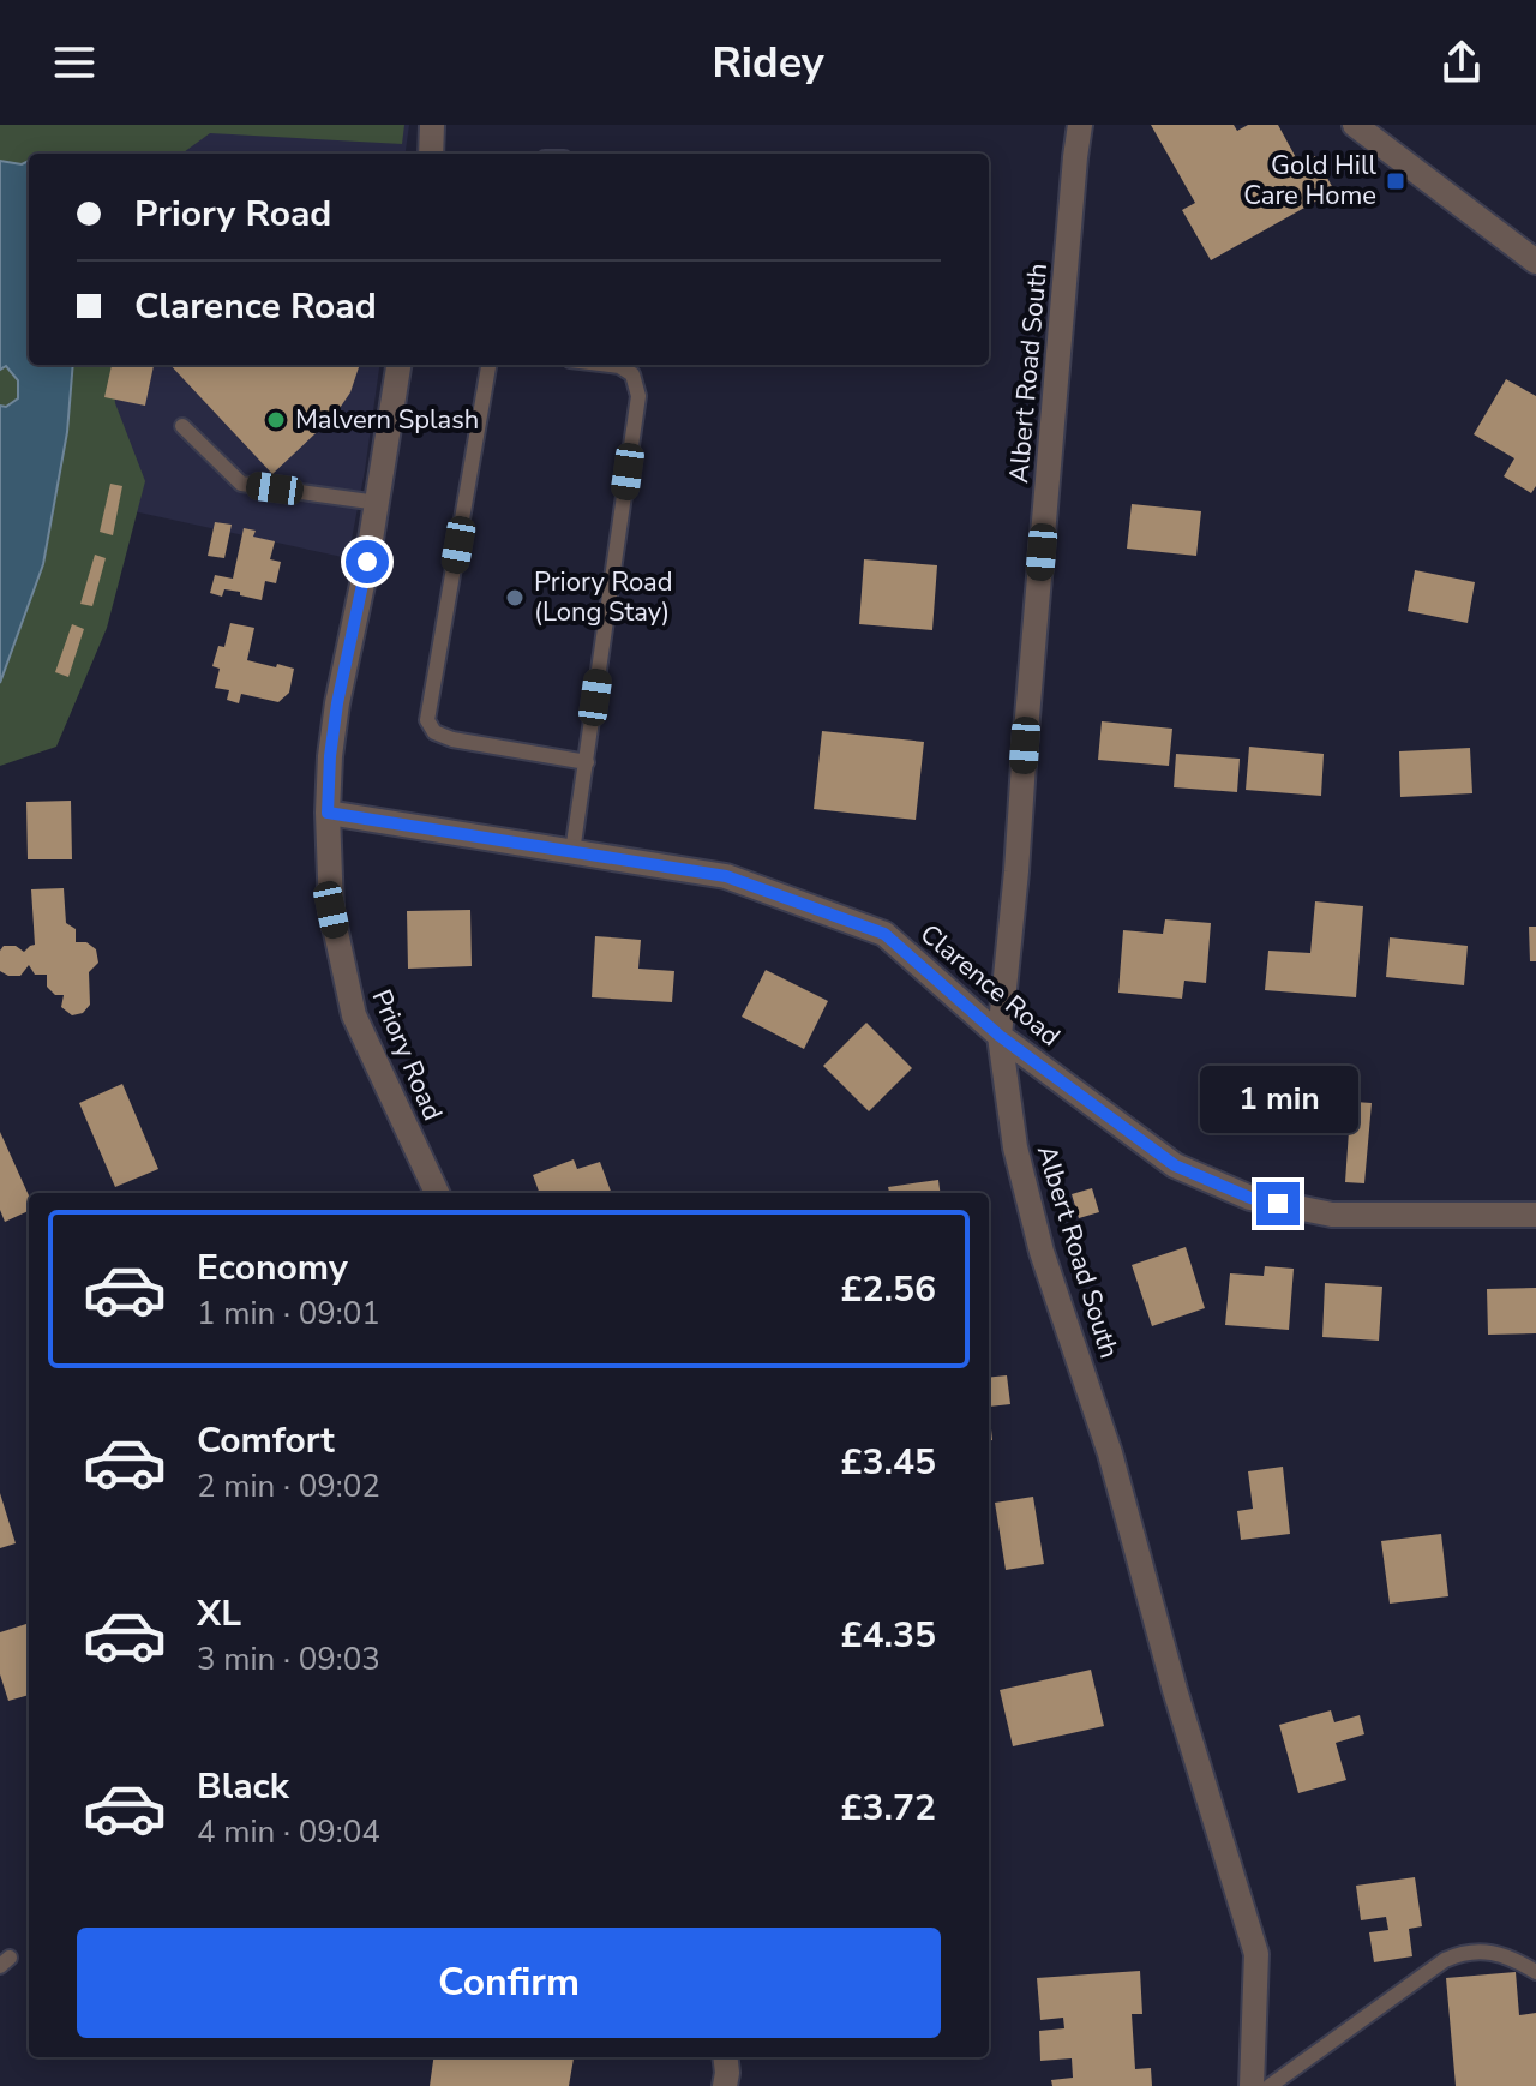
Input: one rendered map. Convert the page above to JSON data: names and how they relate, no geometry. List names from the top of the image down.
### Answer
{
  "streets": {
    "street": ["Albert Road South", "Clarence Road", "Priory Road"]
  },
  "crossings": [
    ["Albert Road South", "Clarence Road"],
    ["Clarence Road", "Priory Road"]
  ],
  "places": {
    "transit": ["Gold Hill Care Home"],
    "other": ["Malvern Splash", "Priory Road (Long Stay)"]
  },
  "page": {
    "header": "Ridey",
    "banner": ["Priory Road", "Clarence Road"],
    "bubble": "1 min",
    "list": [
      {
        "name": "Economy",
        "note": "1 min · 09:01",
        "value": "£2.56"
      },
      {
        "name": "Comfort",
        "note": "2 min · 09:02",
        "value": "£3.45"
      },
      {
        "name": "XL",
        "note": "3 min · 09:03",
        "value": "£4.35"
      },
      {
        "name": "Black",
        "note": "4 min · 09:04",
        "value": "£3.72"
      }
    ],
    "buttons": "Confirm"
  }
}
